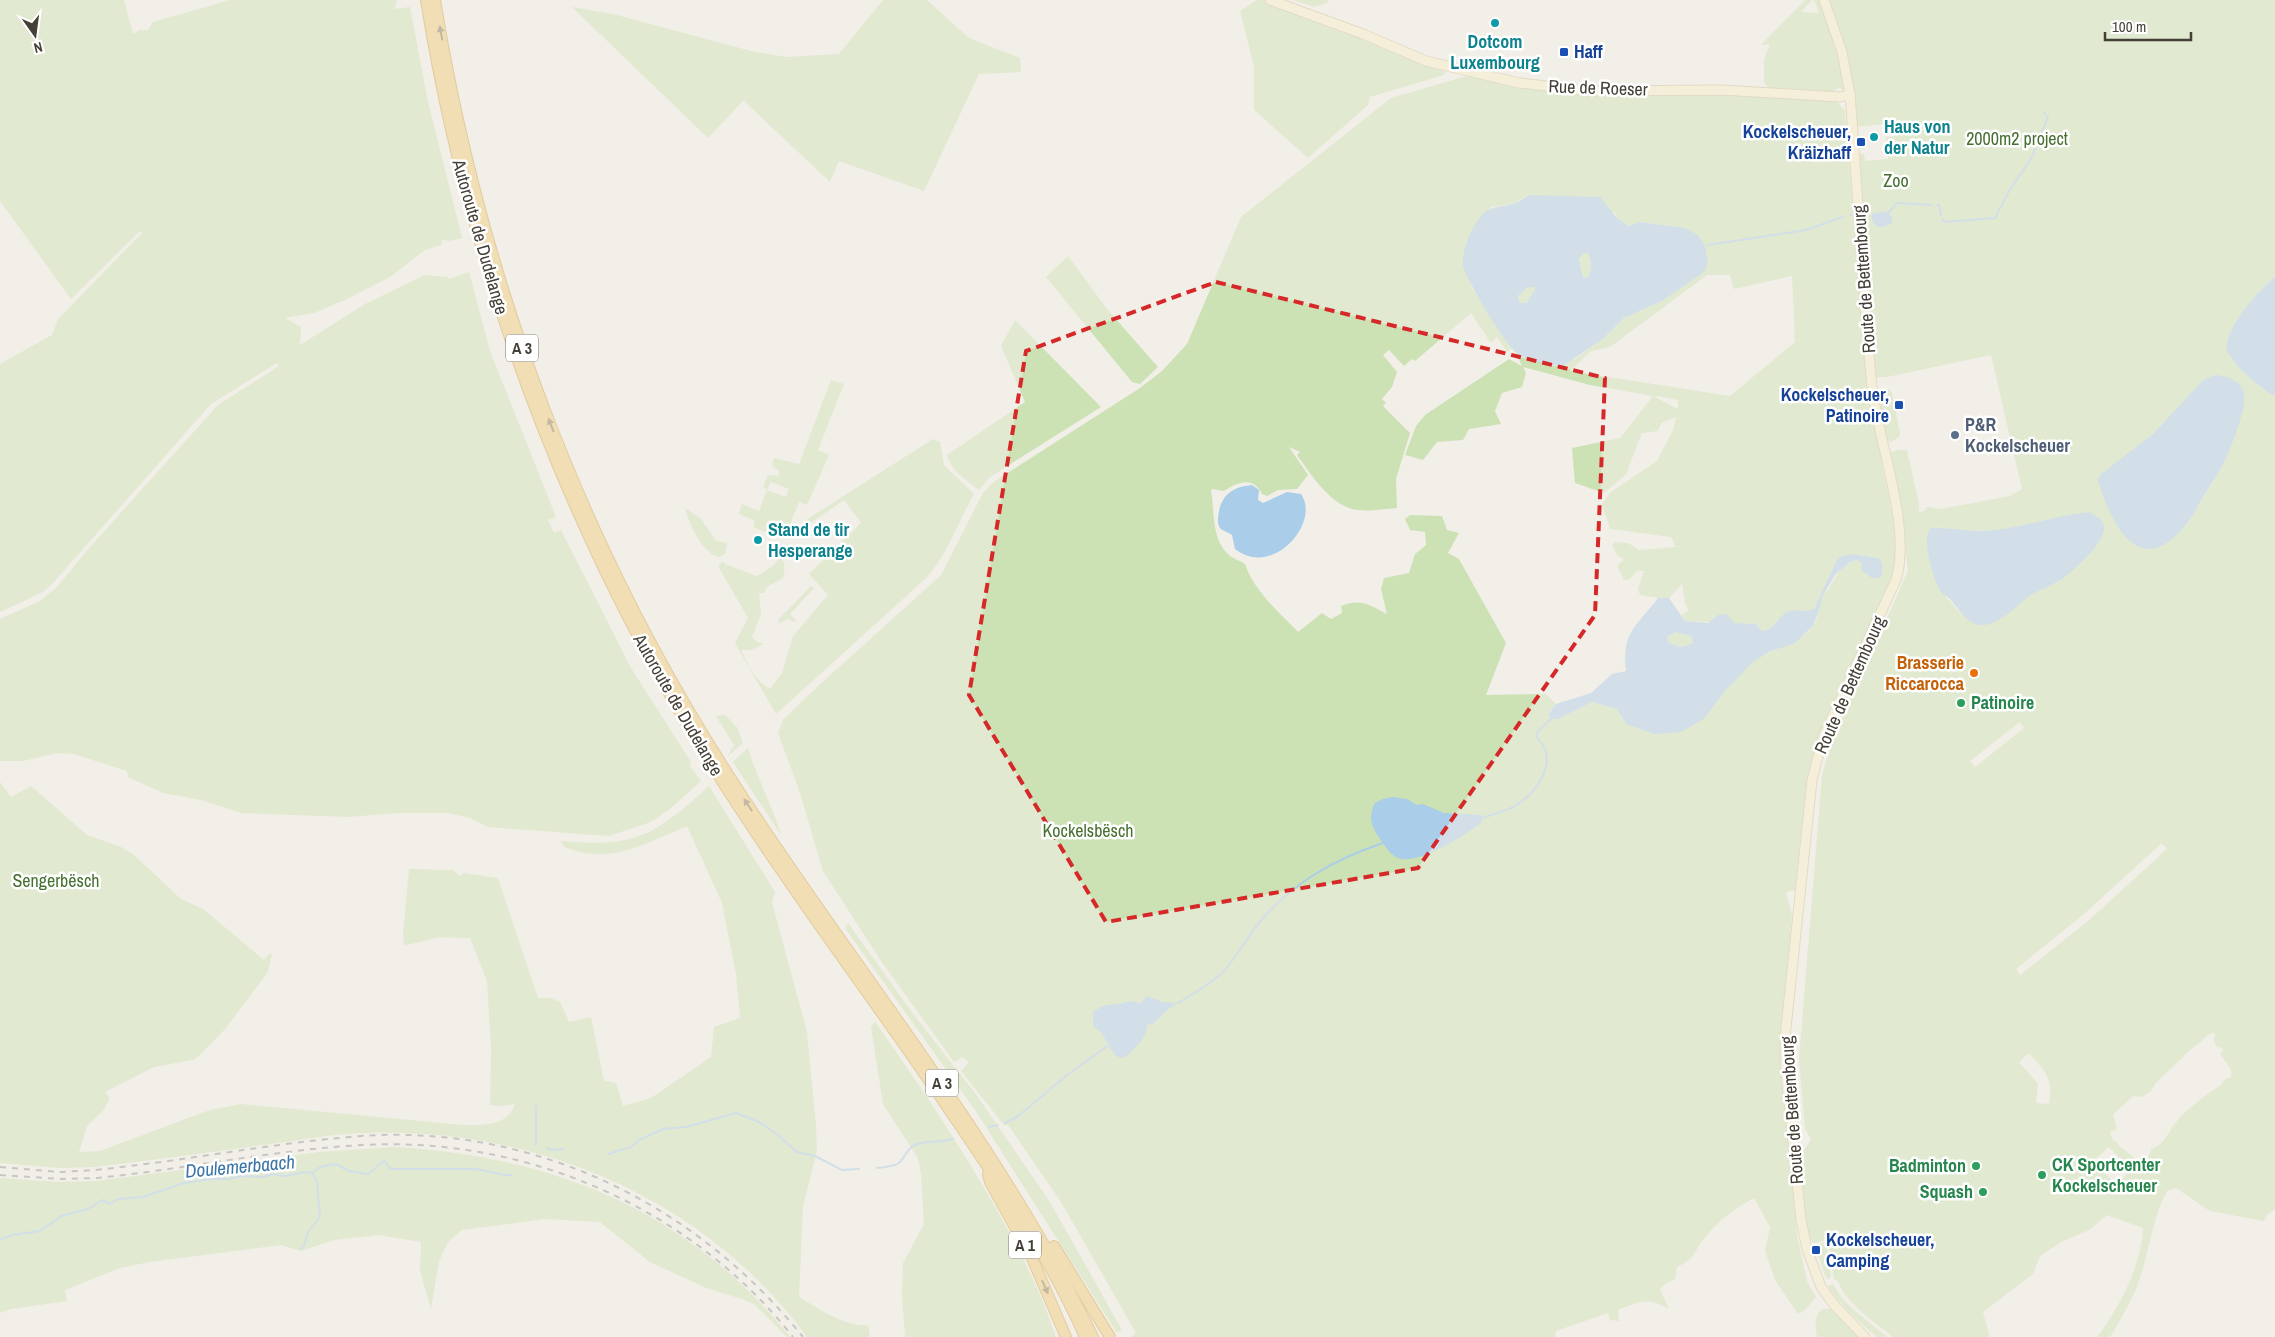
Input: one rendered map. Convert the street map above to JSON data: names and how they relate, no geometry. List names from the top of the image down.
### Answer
{
  "streets": {
    "highway": ["Autoroute de Dudelange", "A 3", "A 1"],
    "main road": ["Rue de Roeser", "Route de Bettembourg"]
  },
  "crossings": [
    ["Rue de Roeser", "Route de Bettembourg"],
    ["Autoroute de Dudelange", "A 3"],
    ["Autoroute de Dudelange", "A 1"]
  ],
  "water": ["Doulemerbaach"],
  "parks": [
    "2000m2 project",
    "Zoo",
    "Kockelsbësch",
    "Sengerbësch"
  ],
  "places": {
    "other": [
      "Dotcom Luxembourg",
      "Haus von der Natur",
      "P&R Kockelscheuer",
      "Stand de tir Hesperange",
      "Brasserie Riccarocca",
      "Patinoire",
      "Badminton",
      "CK Sportcenter Kockelscheuer",
      "Squash"
    ],
    "transit": [
      "Haff",
      "Kockelscheuer, Kräizhaff",
      "Kockelscheuer, Patinoire",
      "Kockelscheuer, Camping"
    ]
  },
  "scale_bar": "100 m",
  "north": "bottom"
}
